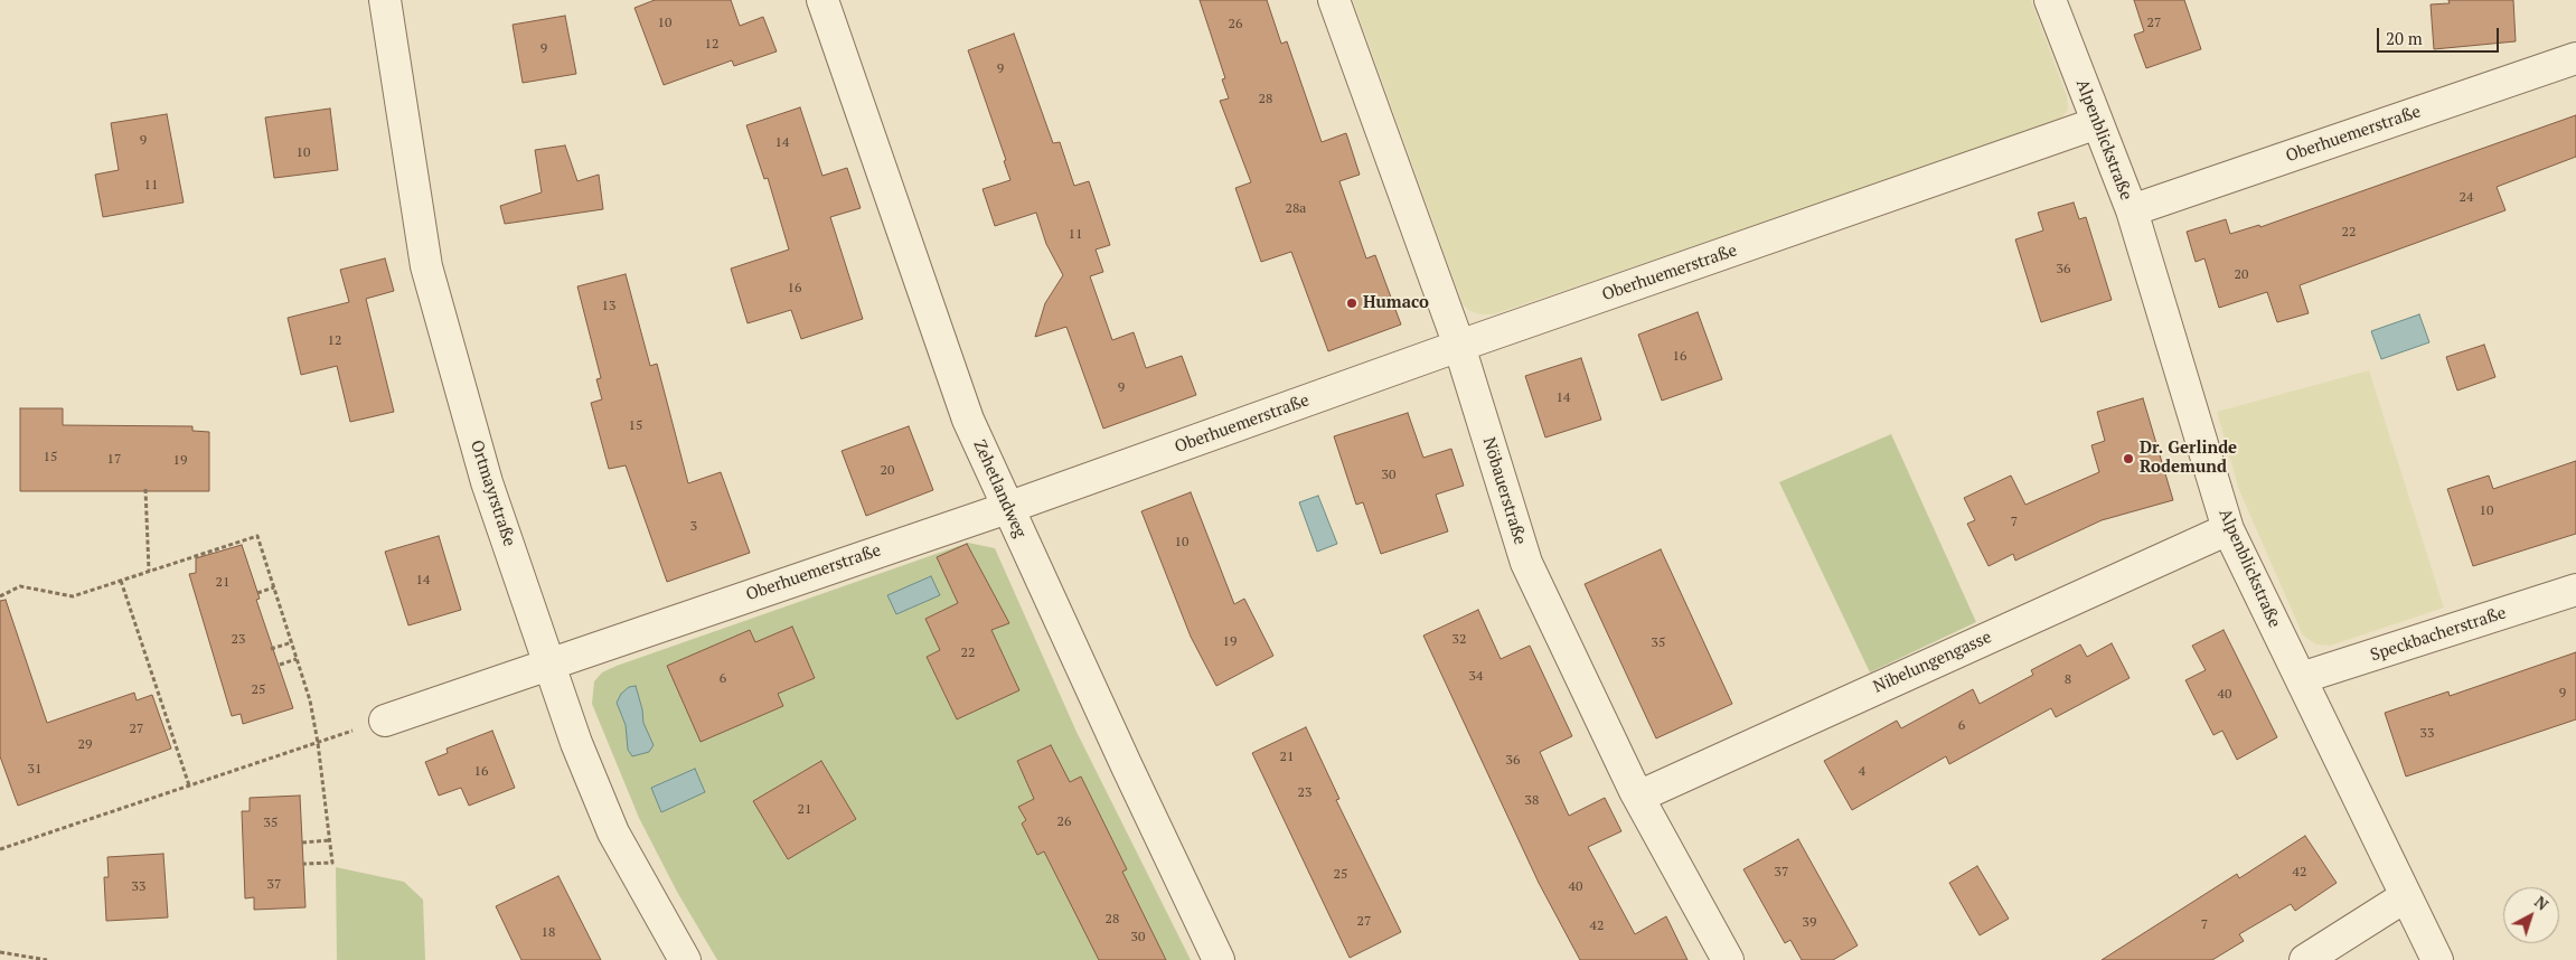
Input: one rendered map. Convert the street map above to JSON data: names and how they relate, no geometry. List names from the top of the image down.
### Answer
{
  "streets": {
    "street": [
      "Oberhuemerstraße",
      "Alpenblickstraße",
      "Zehetlandweg",
      "Nöbauerstraße",
      "Ortmayrstraße",
      "Speckbacherstraße",
      "Nibelungengasse"
    ]
  },
  "crossings": [
    ["Oberhuemerstraße", "Alpenblickstraße"],
    ["Oberhuemerstraße", "Zehetlandweg"],
    ["Oberhuemerstraße", "Nöbauerstraße"],
    ["Oberhuemerstraße", "Ortmayrstraße"],
    ["Alpenblickstraße", "Speckbacherstraße"],
    ["Alpenblickstraße", "Nibelungengasse"],
    ["Nöbauerstraße", "Nibelungengasse"]
  ],
  "places": ["Humaco", "Dr. Gerlinde Rodemund"],
  "house_numbers": [
    "10",
    "27",
    "26",
    "12",
    "9",
    "9",
    "28",
    "9",
    "14",
    "10",
    "11",
    "24",
    "28a",
    "22",
    "11",
    "36",
    "20",
    "16",
    "13",
    "12",
    "16",
    "9",
    "14",
    "15",
    "15",
    "17",
    "19",
    "20",
    "30",
    "10",
    "7",
    "3",
    "10",
    "14",
    "21",
    "23",
    "32",
    "19",
    "35",
    "22",
    "34",
    "6",
    "8",
    "25",
    "9",
    "40",
    "6",
    "27",
    "33",
    "29",
    "21",
    "36",
    "31",
    "16",
    "4",
    "23",
    "38",
    "21",
    "26",
    "35",
    "37",
    "42",
    "25",
    "37",
    "33",
    "40",
    "28",
    "27",
    "39",
    "7",
    "42",
    "18",
    "30"
  ],
  "scale_bar": "20 m",
  "north": "top right"
}
